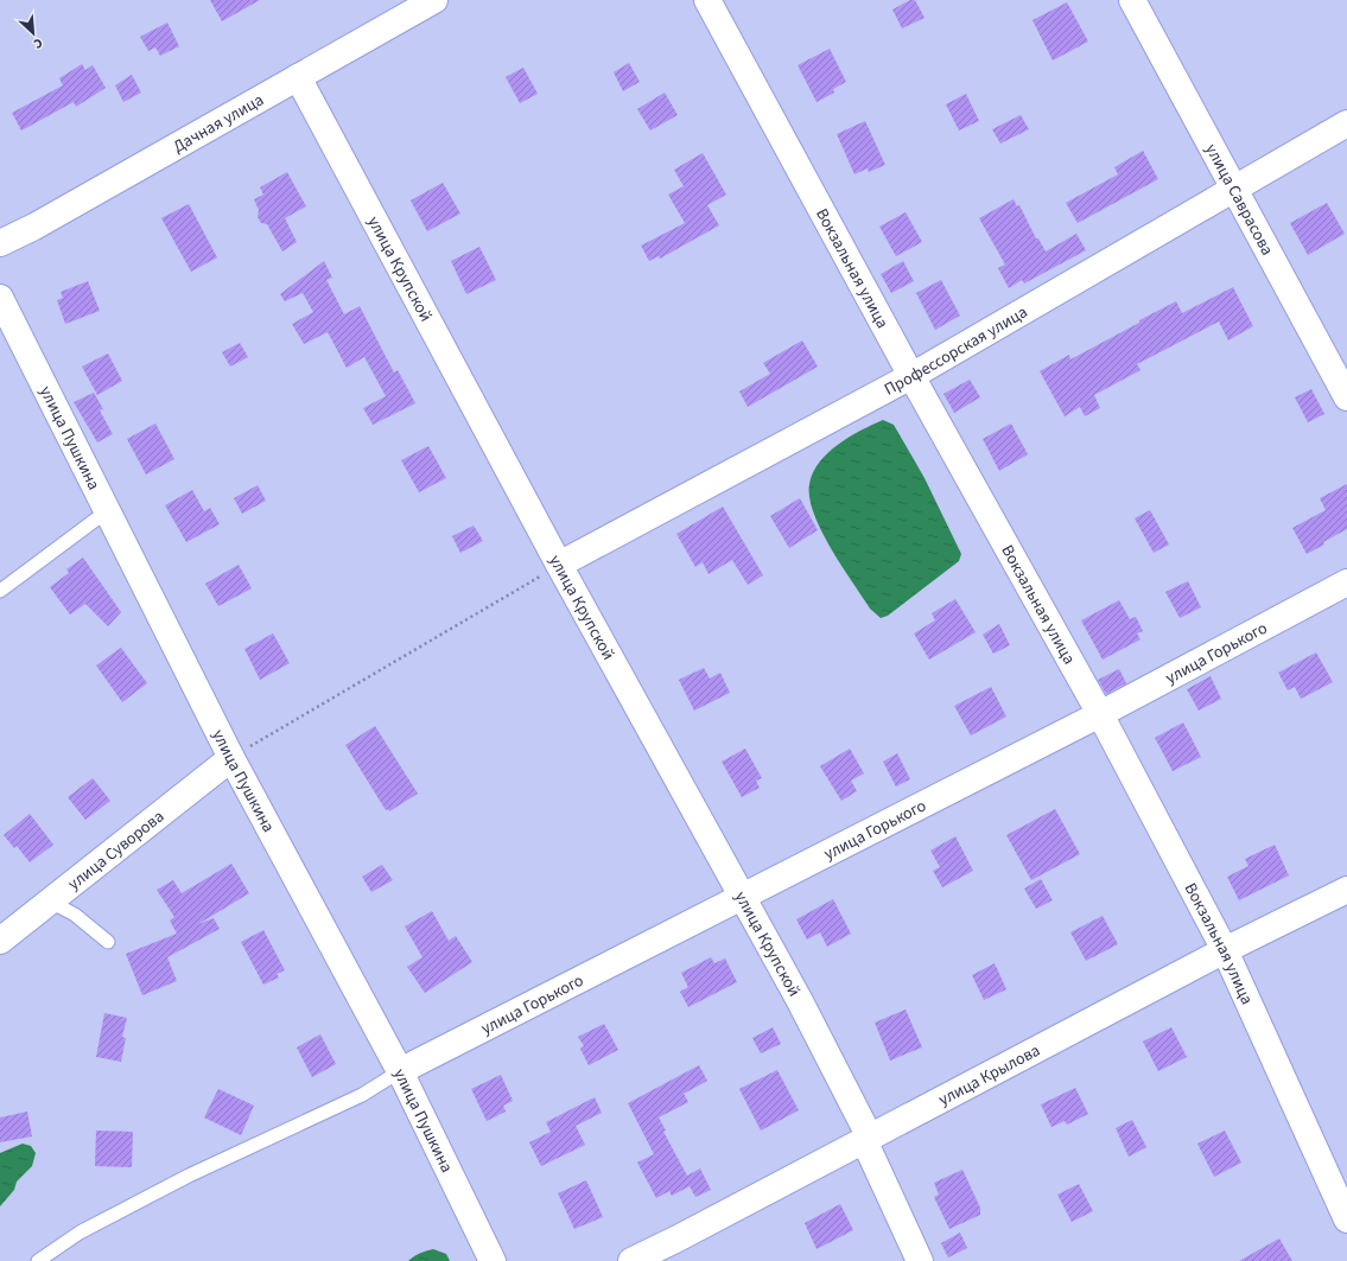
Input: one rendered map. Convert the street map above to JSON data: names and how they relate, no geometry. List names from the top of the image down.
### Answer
{
  "streets": {
    "street": [
      "Дачная улица",
      "улица Саврасова",
      "Вокзальная улица",
      "улица Крупской",
      "Профессорская улица",
      "улица Пушкина",
      "улица Горького",
      "улица Суворова",
      "улица Крылова"
    ]
  },
  "crossings": [
    ["Дачная улица", "улица Крупской"],
    ["улица Саврасова", "Профессорская улица"],
    ["Вокзальная улица", "Профессорская улица"],
    ["Вокзальная улица", "улица Горького"],
    ["Вокзальная улица", "улица Крылова"],
    ["улица Крупской", "Профессорская улица"],
    ["улица Крупской", "улица Горького"],
    ["улица Крупской", "улица Крылова"],
    ["улица Пушкина", "улица Горького"],
    ["улица Пушкина", "улица Суворова"]
  ],
  "north": "bottom right"
}
